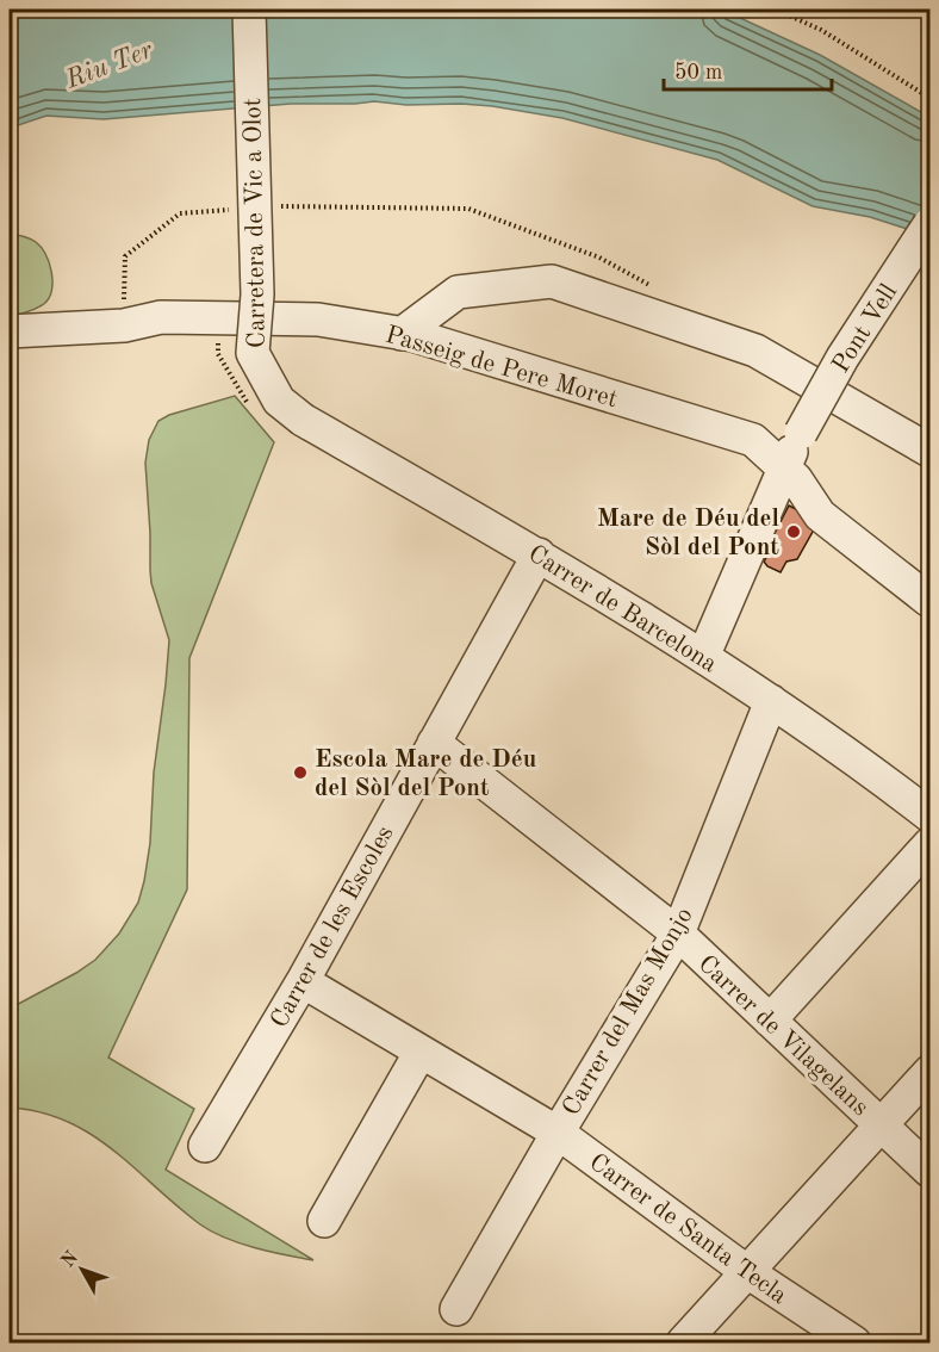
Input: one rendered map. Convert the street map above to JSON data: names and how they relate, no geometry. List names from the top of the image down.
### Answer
{
  "streets": {
    "street": [
      "Carretera de Vic a Olot",
      "Pont Vell",
      "Passeig de Pere Moret",
      "Carrer de Barcelona",
      "Carrer de les Escoles",
      "Carrer del Mas Monjo",
      "Carrer de Vilagelans",
      "Carrer de Santa Tecla"
    ]
  },
  "crossings": [
    ["Carretera de Vic a Olot", "Carrer de Barcelona"],
    ["Pont Vell", "Passeig de Pere Moret"],
    ["Pont Vell", "Carrer de Barcelona"],
    ["Carrer de Barcelona", "Carrer de les Escoles"],
    ["Carrer de Barcelona", "Carrer del Mas Monjo"],
    ["Carrer de les Escoles", "Carrer de Vilagelans"],
    ["Carrer de les Escoles", "Carrer de Santa Tecla"],
    ["Carrer del Mas Monjo", "Carrer de Vilagelans"],
    ["Carrer del Mas Monjo", "Carrer de Santa Tecla"]
  ],
  "water": ["Riu Ter"],
  "places": ["Mare de Déu del Sòl del Pont", "Escola Mare de Déu del Sòl del Pont"],
  "scale_bar": "50 m",
  "north": "top left"
}
